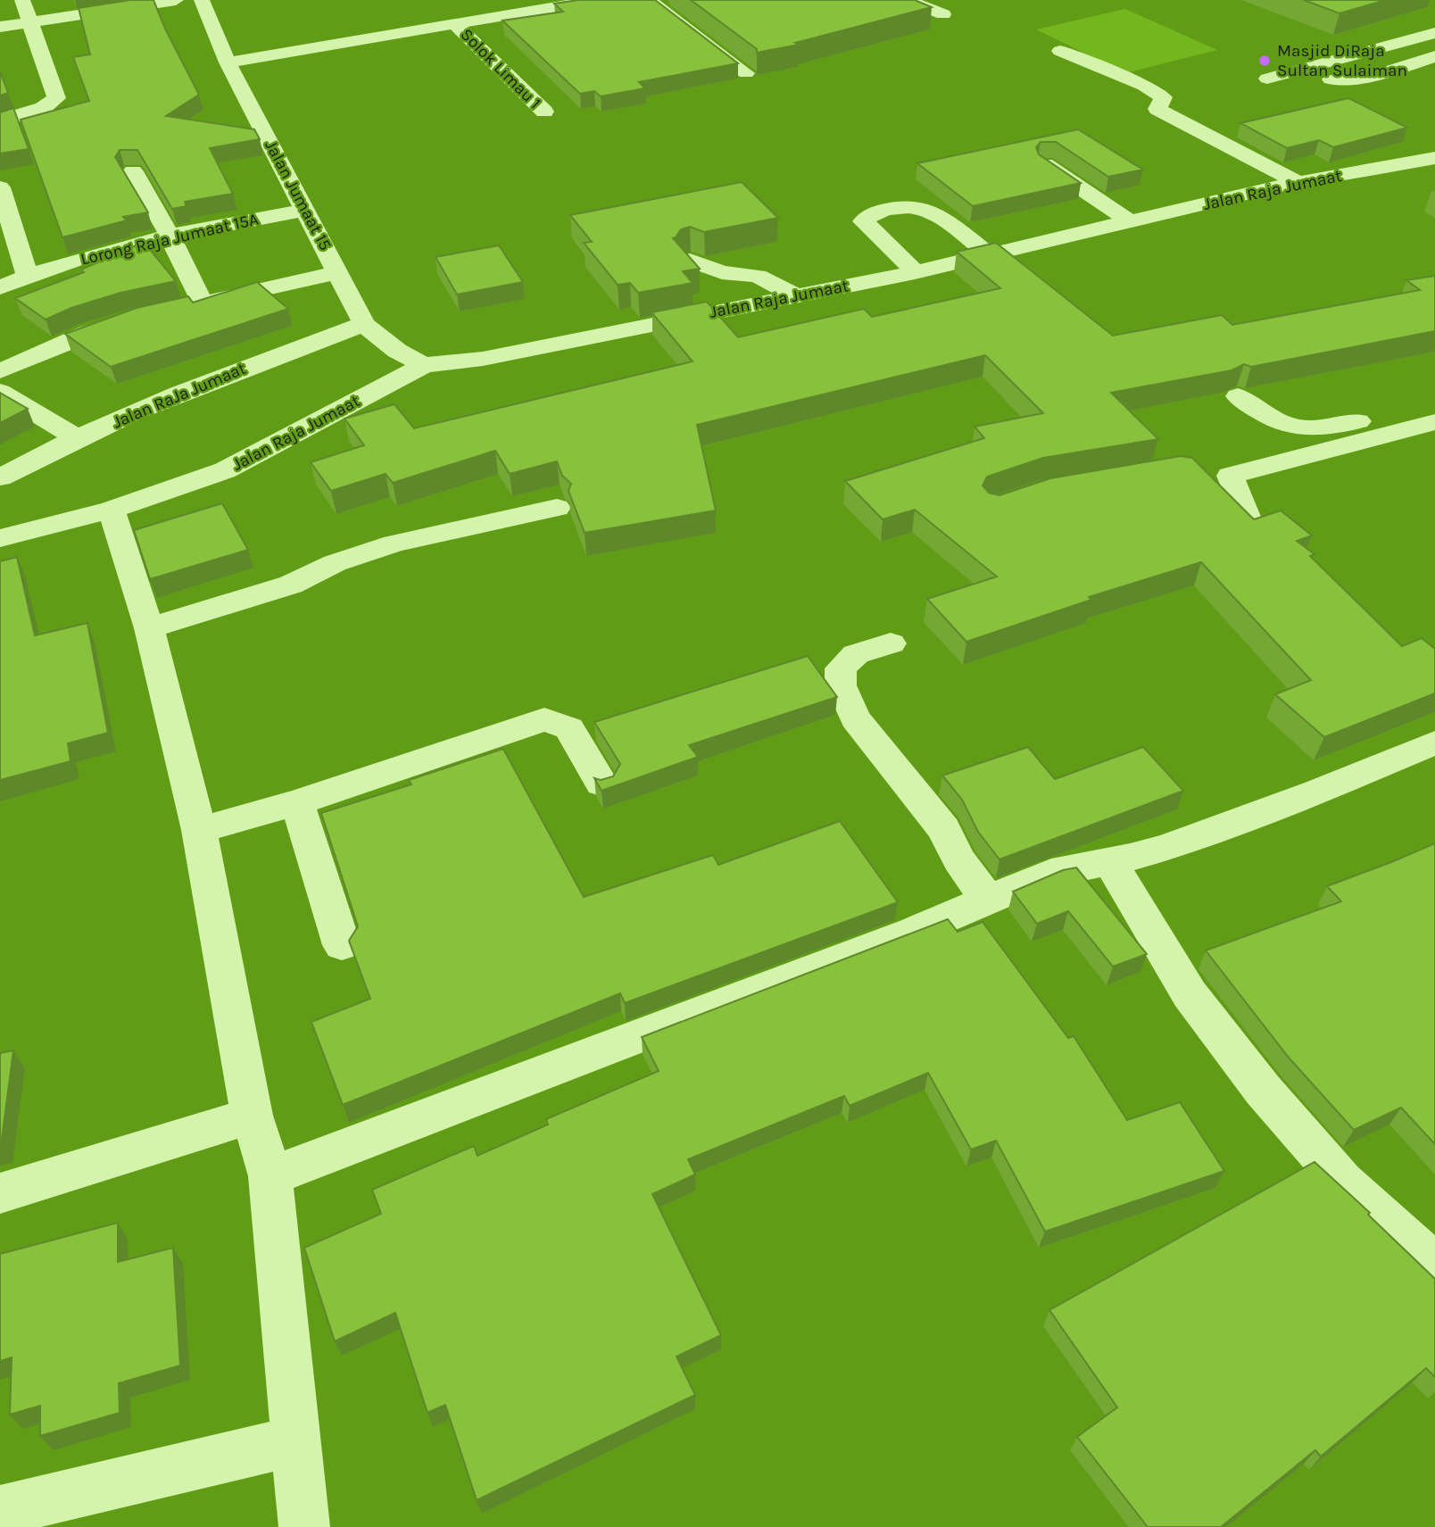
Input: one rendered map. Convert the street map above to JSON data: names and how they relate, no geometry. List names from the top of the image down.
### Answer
{
  "streets": {
    "street": [
      "Solok Limau 1",
      "Jalan Raja Jumaat",
      "Jalan Jumaat 15",
      "Lorong Raja Jumaat 15A",
      "Jalan RaJa Jumaat"
    ]
  },
  "crossings": [
    ["Jalan Raja Jumaat", "Jalan Jumaat 15"],
    ["Jalan Jumaat 15", "Lorong Raja Jumaat 15A"],
    ["Jalan Jumaat 15", "Jalan RaJa Jumaat"]
  ],
  "places": ["Masjid DiRaja Sultan Sulaiman"]
}
